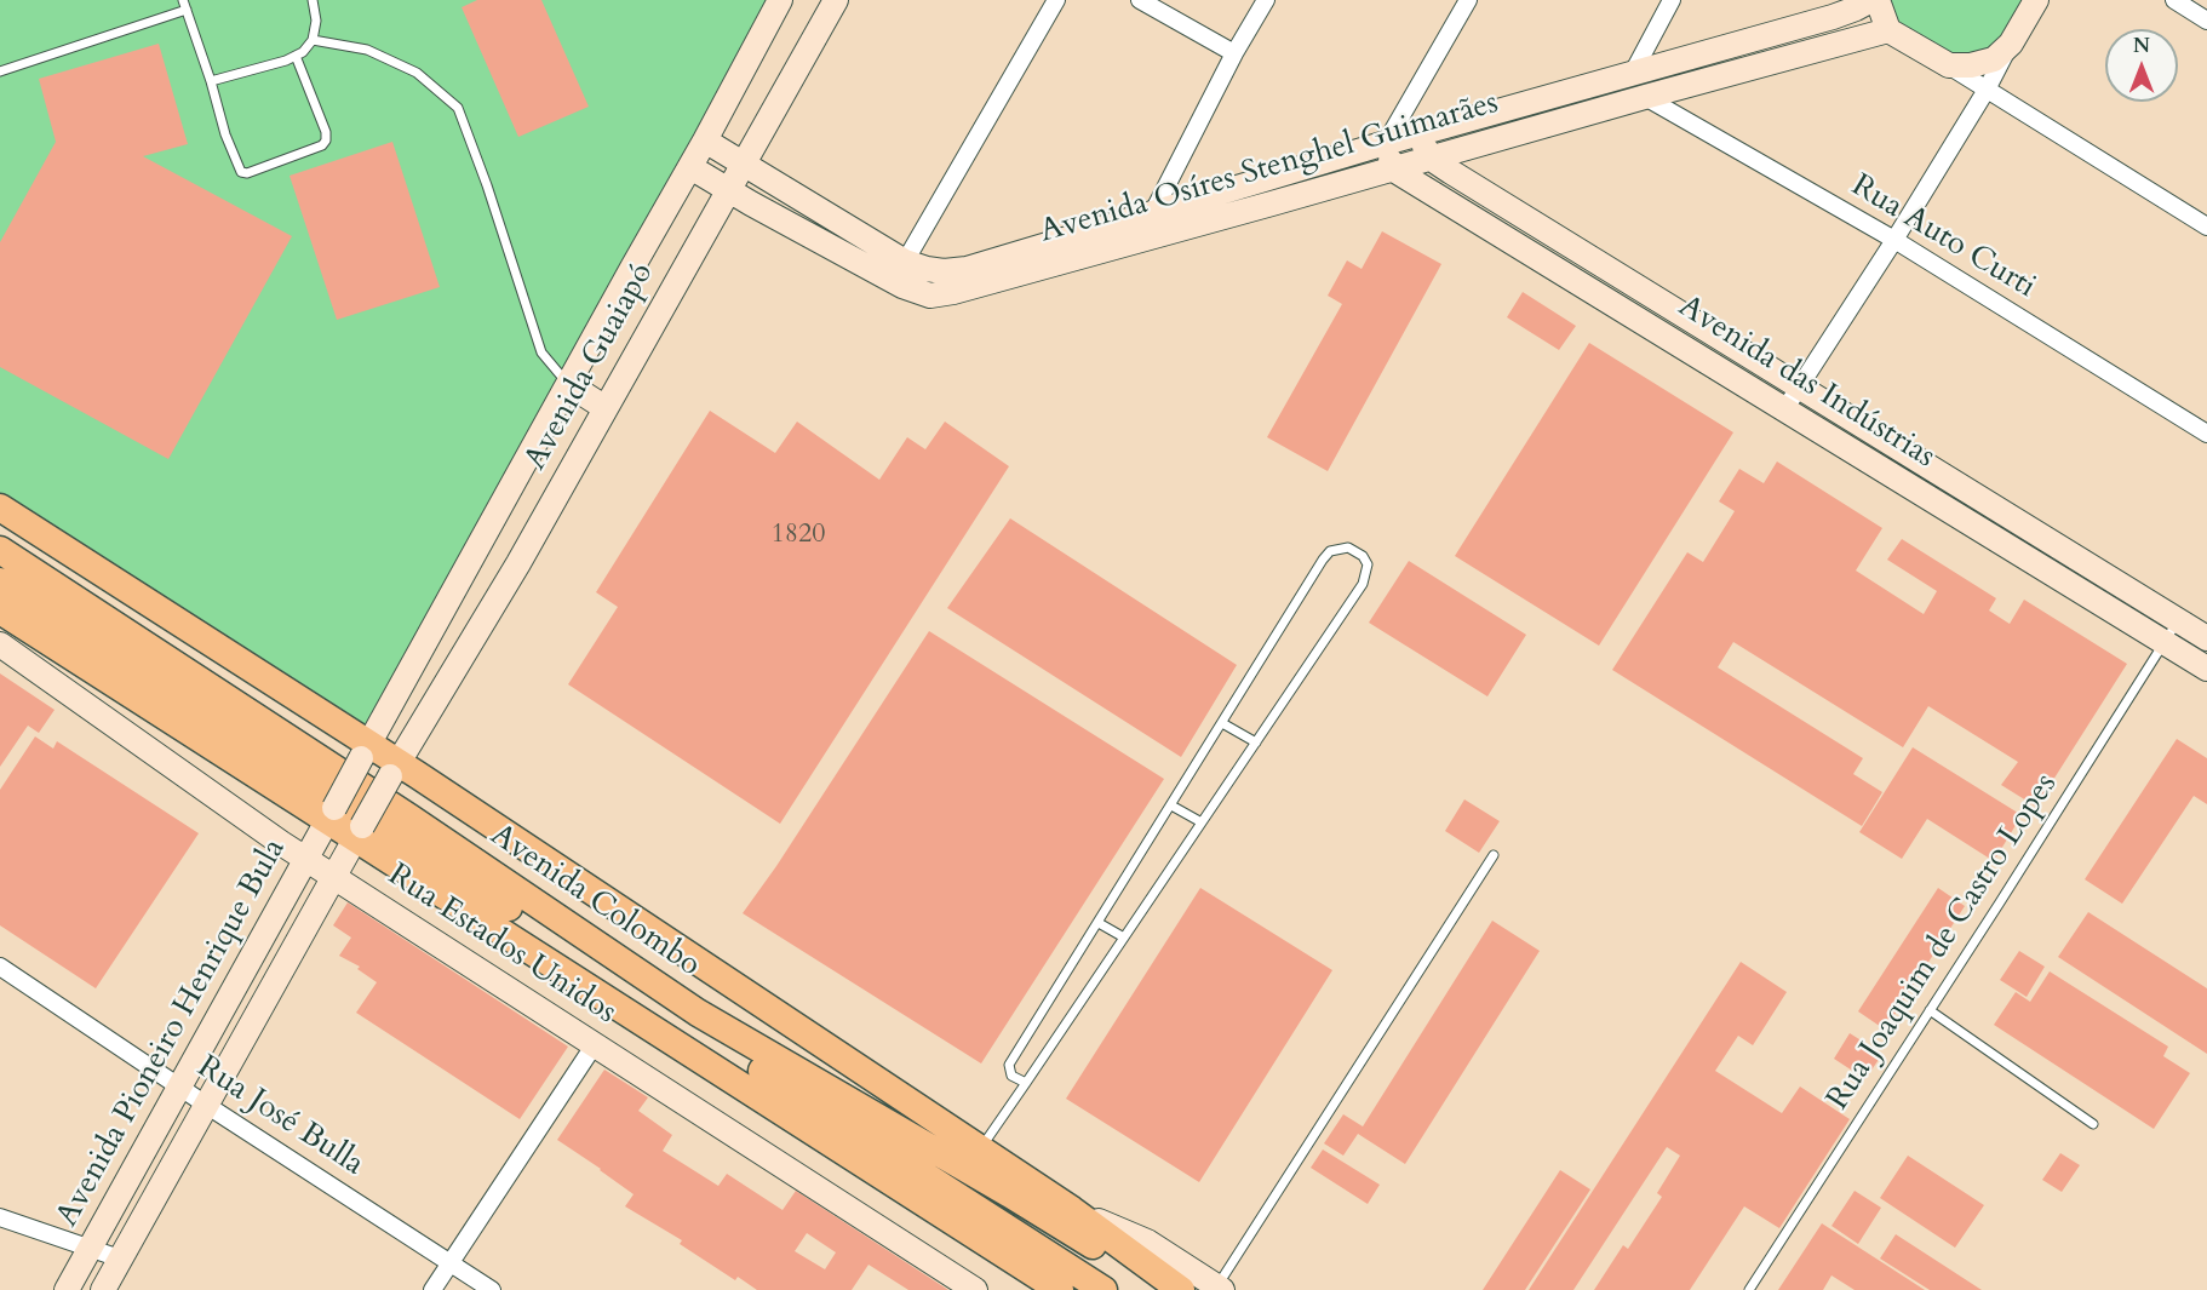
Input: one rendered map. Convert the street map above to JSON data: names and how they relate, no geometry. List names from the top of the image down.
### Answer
{
  "streets": {
    "main road": [
      "Avenida Osíres Stenghel Guimarães",
      "Avenida Guaiapó",
      "Avenida das Indústrias",
      "Avenida Colombo",
      "Rua Estados Unidos",
      "Avenida Pioneiro Henrique Bula"
    ],
    "street": ["Rua Auto Curti", "Rua José Bulla"],
    "lane": ["Rua Joaquim de Castro Lopes"]
  },
  "crossings": [
    ["Avenida Osíres Stenghel Guimarães", "Rua Auto Curti"],
    ["Avenida Osíres Stenghel Guimarães", "Avenida Guaiapó"],
    ["Avenida Osíres Stenghel Guimarães", "Avenida das Indústrias"],
    ["Avenida Guaiapó", "Avenida Pioneiro Henrique Bula"],
    ["Avenida das Indústrias", "Rua Joaquim de Castro Lopes"],
    ["Rua Estados Unidos", "Avenida Pioneiro Henrique Bula"],
    ["Avenida Pioneiro Henrique Bula", "Rua José Bulla"]
  ],
  "house_numbers": ["1820"],
  "north": "top"
}
